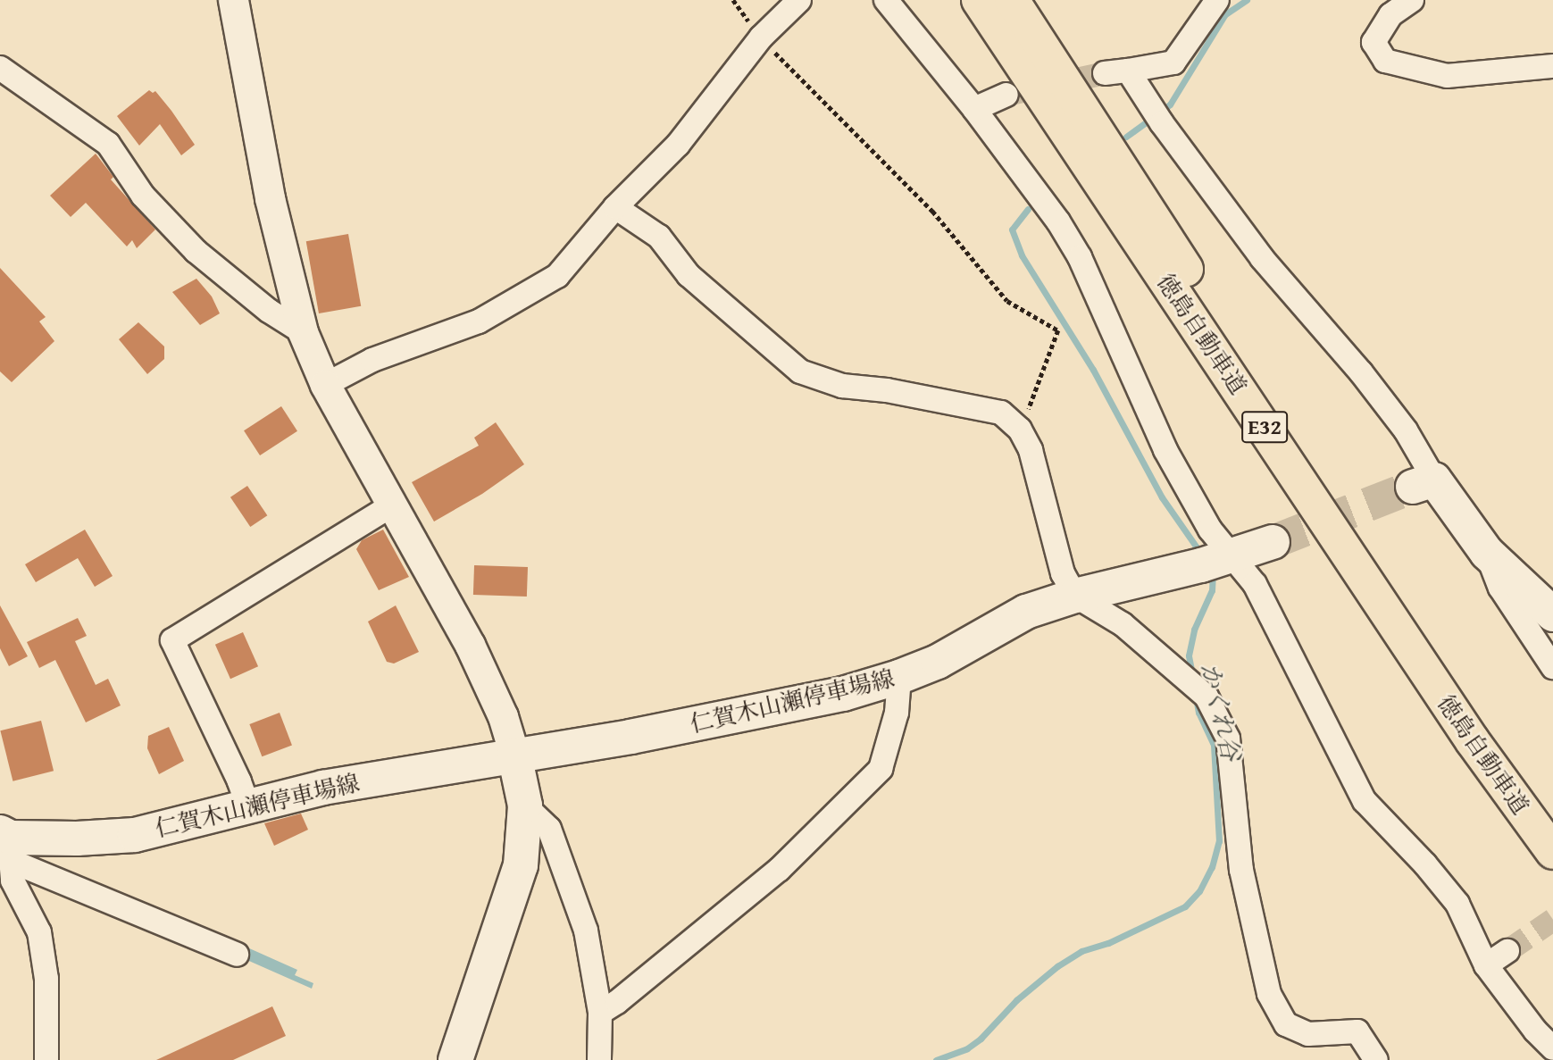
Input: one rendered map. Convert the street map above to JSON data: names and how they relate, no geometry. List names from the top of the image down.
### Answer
{
  "streets": {
    "highway": ["徳島自動車道", "E32"],
    "main road": ["仁賀木山瀬停車場線"]
  },
  "water": ["かくれ谷"]
}
